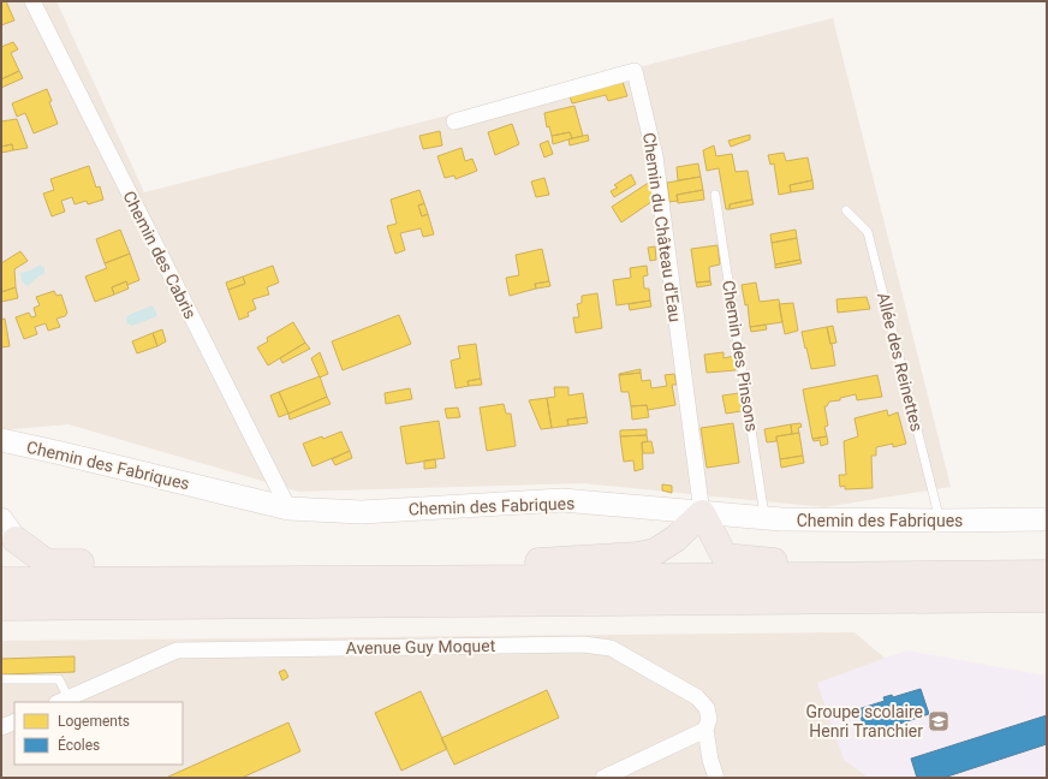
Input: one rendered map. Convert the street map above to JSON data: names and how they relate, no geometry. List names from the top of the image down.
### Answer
{
  "streets": {
    "street": [
      "Chemin du Château d'Eau",
      "Chemin des Cabris",
      "Chemin des Fabriques",
      "Avenue Guy Moquet"
    ],
    "lane": ["Chemin des Pinsons", "Allée des Reinettes"]
  },
  "crossings": [
    ["Chemin du Château d'Eau", "Chemin des Fabriques"],
    ["Chemin des Cabris", "Chemin des Fabriques"],
    ["Chemin des Pinsons", "Chemin des Fabriques"],
    ["Allée des Reinettes", "Chemin des Fabriques"]
  ],
  "places": {
    "school or university": ["Groupe scolaire Henri Tranchier"]
  },
  "legend": ["Logements", "Écoles"]
}
